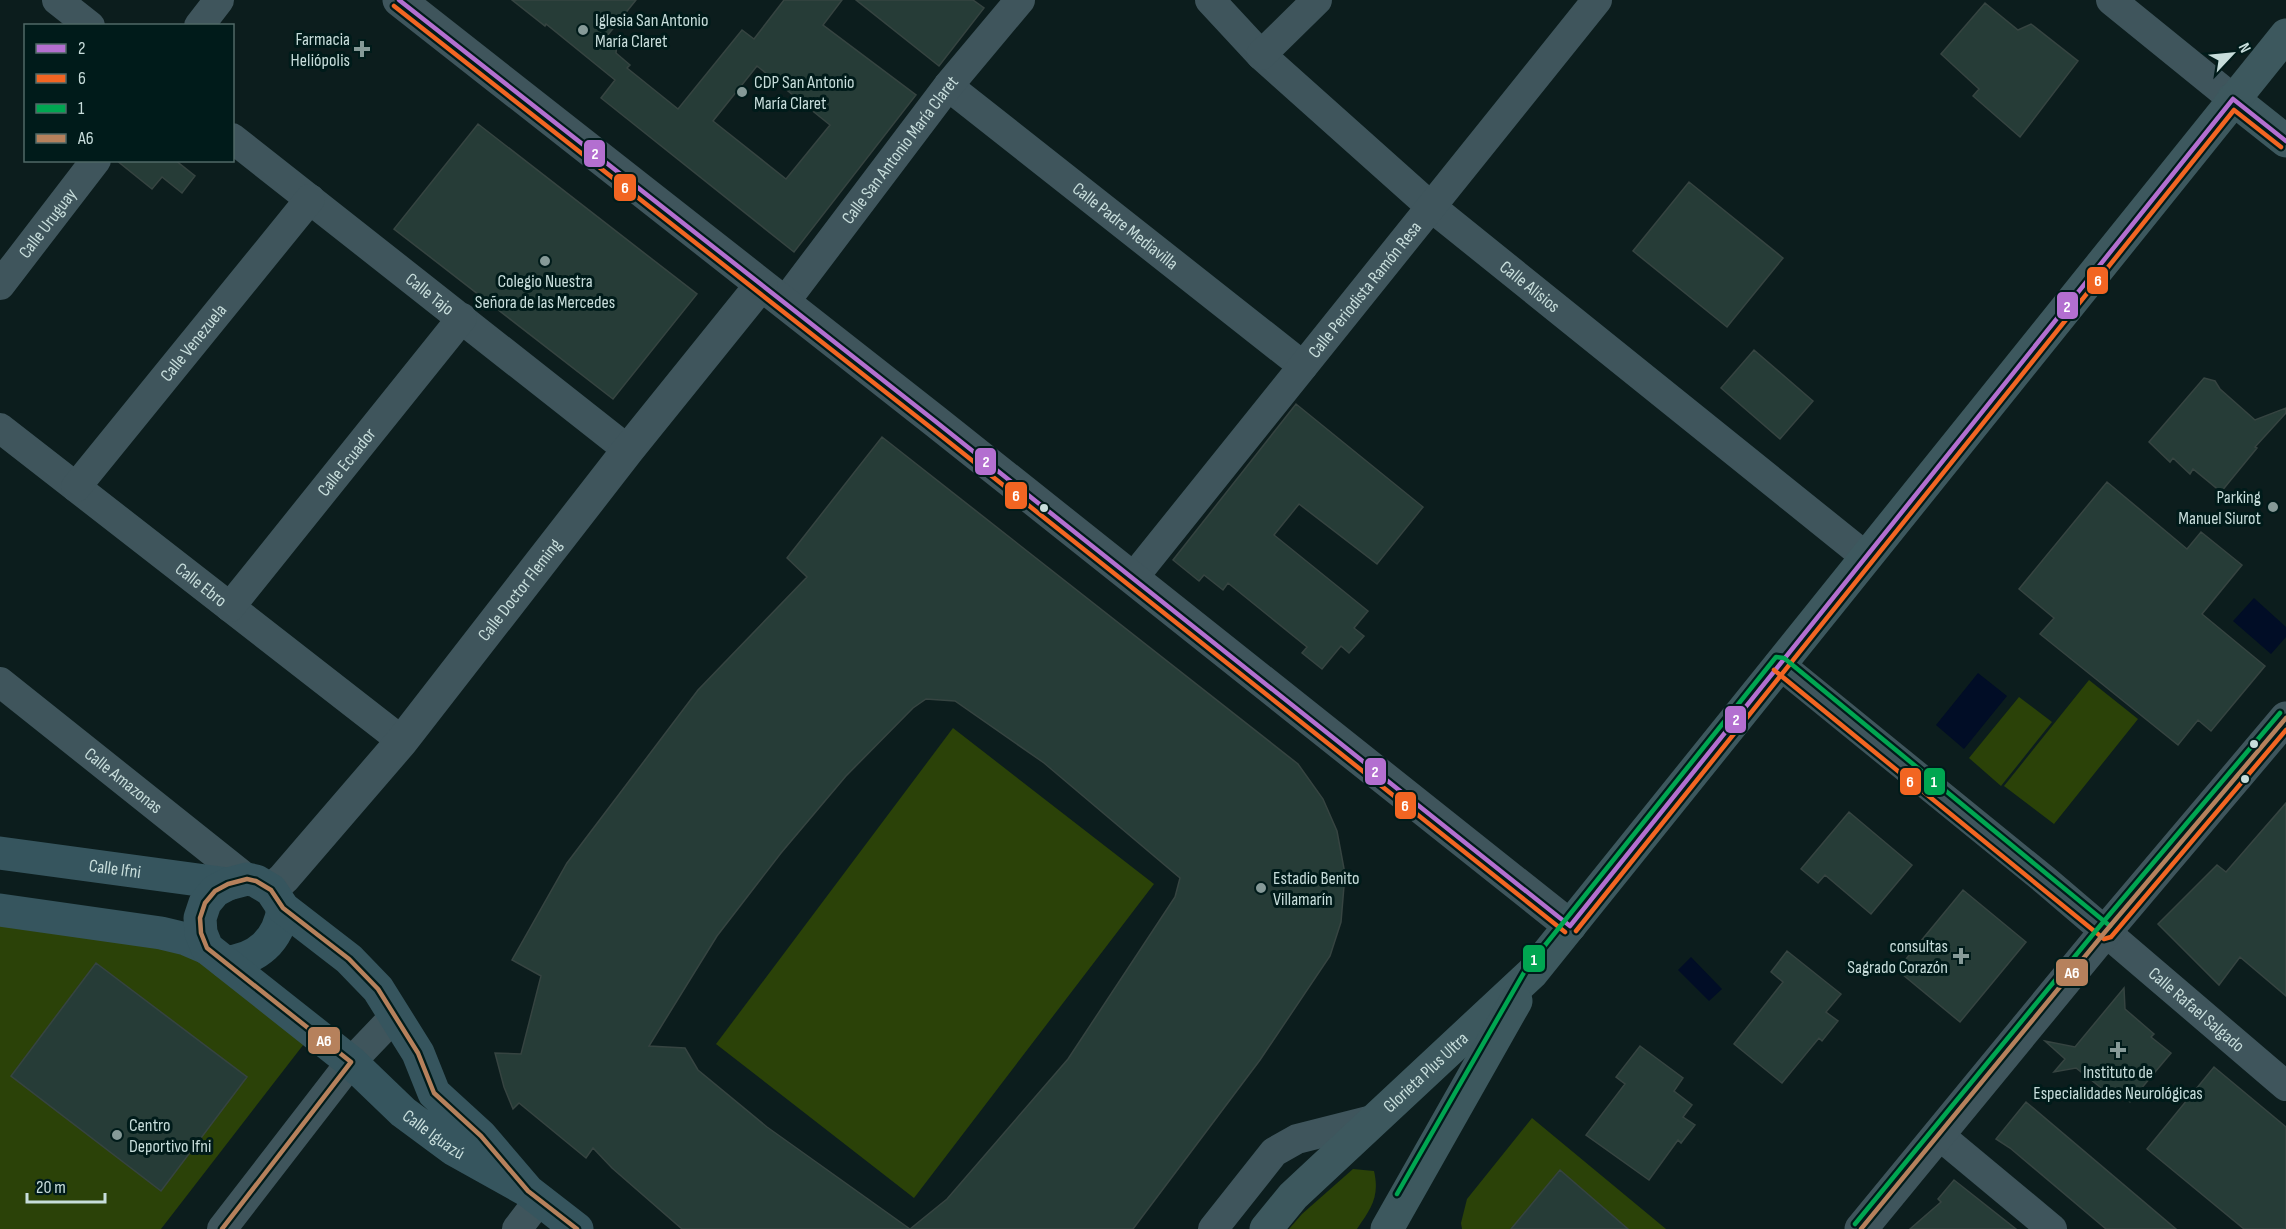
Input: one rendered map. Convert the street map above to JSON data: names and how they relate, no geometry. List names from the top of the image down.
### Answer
{
  "streets": {
    "main road": ["Calle Ifni", "Glorieta Plus Ultra", "Calle Iguazú"],
    "street": [
      "Calle San Antonio María Claret",
      "Calle Uruguay",
      "Calle Padre Mediavilla",
      "Calle Alisios",
      "Calle Periodista Ramón Resa",
      "Calle Tajo",
      "Calle Venezuela",
      "Calle Ecuador",
      "Calle Ebro",
      "Calle Doctor Fleming",
      "Calle Amazonas",
      "Calle Rafael Salgado"
    ]
  },
  "crossings": [
    ["Calle San Antonio María Claret", "Calle Padre Mediavilla"],
    ["Calle San Antonio María Claret", "Calle Doctor Fleming"],
    ["Calle Padre Mediavilla", "Calle Periodista Ramón Resa"],
    ["Calle Alisios", "Calle Periodista Ramón Resa"],
    ["Calle Tajo", "Calle Venezuela"],
    ["Calle Tajo", "Calle Ecuador"],
    ["Calle Tajo", "Calle Doctor Fleming"],
    ["Calle Venezuela", "Calle Ebro"],
    ["Calle Ecuador", "Calle Ebro"],
    ["Calle Ebro", "Calle Doctor Fleming"],
    ["Calle Doctor Fleming", "Calle Amazonas"],
    ["Calle Doctor Fleming", "Calle Ifni"],
    ["Calle Doctor Fleming", "Calle Iguazú"],
    ["Calle Amazonas", "Calle Ifni"],
    ["Calle Amazonas", "Calle Iguazú"],
    ["Calle Ifni", "Calle Iguazú"]
  ],
  "places": {
    "other": [
      "Iglesia San Antonio María Claret",
      "CDP San Antonio María Claret",
      "Colegio Nuestra Señora de las Mercedes",
      "Parking Manuel Siurot",
      "Estadio Benito Villamarín",
      "Centro Deportivo Ifni"
    ],
    "health": ["Farmacia Heliópolis", "consultas Sagrado Corazón", "Instituto de Especialidades Neurológicas"]
  },
  "lines": [
    "transit line 2",
    "transit line 6",
    "transit line 1",
    "transit line A6"
  ],
  "legend": [
    "2",
    "6",
    "1",
    "A6"
  ],
  "scale_bar": "20 m",
  "north": "top right"
}
